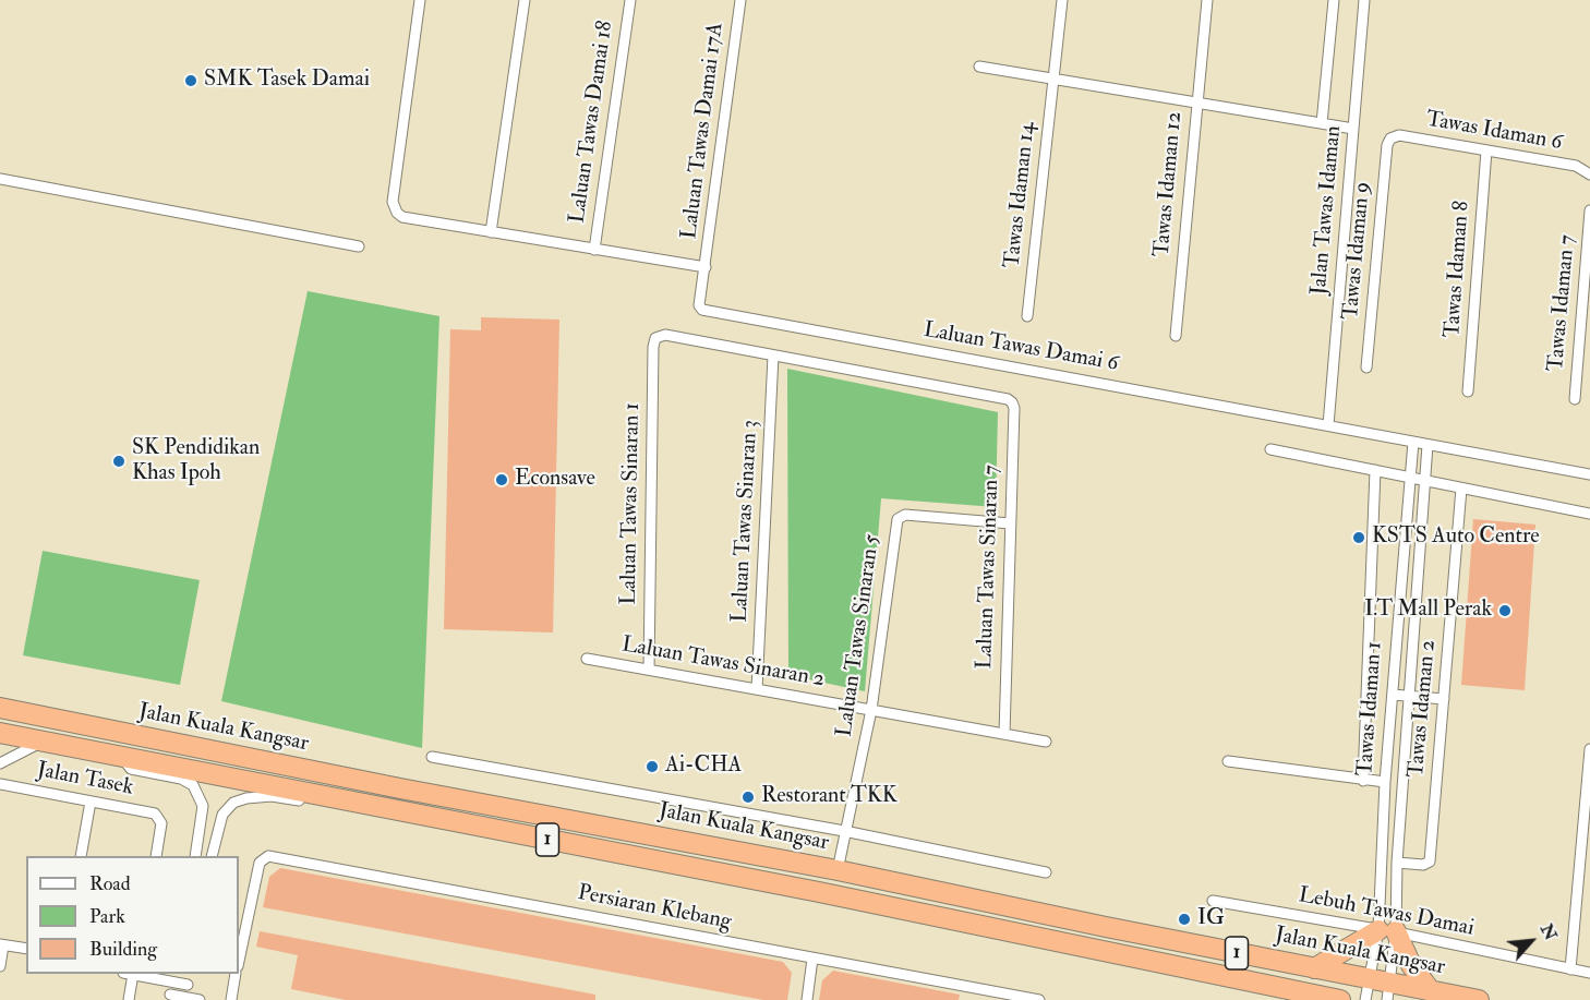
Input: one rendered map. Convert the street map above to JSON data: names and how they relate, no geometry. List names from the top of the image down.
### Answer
{
  "streets": {
    "highway": ["Jalan Kuala Kangsar", "1"],
    "street": [
      "Laluan Tawas Damai 18",
      "Laluan Tawas Damai 17A",
      "Tawas Idaman 6",
      "Tawas Idaman 12",
      "Tawas Idaman 14",
      "Jalan Tawas Idaman",
      "Tawas Idaman 9",
      "Tawas Idaman 8",
      "Tawas Idaman 7",
      "Laluan Tawas Damai 6",
      "Laluan Tawas Sinaran 1",
      "Laluan Tawas Sinaran 3",
      "Laluan Tawas Sinaran 7",
      "Laluan Tawas Sinaran 5",
      "Laluan Tawas Sinaran 2",
      "Tawas Idaman 1",
      "Tawas Idaman 2",
      "Jalan Tasek",
      "Persiaran Klebang",
      "Lebuh Tawas Damai"
    ]
  },
  "crossings": [
    ["Laluan Tawas Damai 17A", "Laluan Tawas Damai 6"],
    ["Tawas Idaman 6", "Tawas Idaman 9"],
    ["Tawas Idaman 6", "Tawas Idaman 8"],
    ["Tawas Idaman 12", "Tawas Idaman 14"],
    ["Jalan Tawas Idaman", "Laluan Tawas Damai 6"],
    ["Laluan Tawas Damai 6", "Tawas Idaman 1"],
    ["Laluan Tawas Sinaran 1", "Laluan Tawas Sinaran 3"],
    ["Laluan Tawas Sinaran 1", "Laluan Tawas Sinaran 7"],
    ["Laluan Tawas Sinaran 1", "Laluan Tawas Sinaran 2"],
    ["Laluan Tawas Sinaran 3", "Laluan Tawas Sinaran 7"],
    ["Laluan Tawas Sinaran 3", "Laluan Tawas Sinaran 2"],
    ["Laluan Tawas Sinaran 7", "Laluan Tawas Sinaran 5"],
    ["Laluan Tawas Sinaran 7", "Laluan Tawas Sinaran 2"],
    ["Laluan Tawas Sinaran 5", "Laluan Tawas Sinaran 2"],
    ["Laluan Tawas Sinaran 5", "Jalan Kuala Kangsar"],
    ["Tawas Idaman 1", "Tawas Idaman 2"],
    ["Tawas Idaman 1", "Jalan Kuala Kangsar"],
    ["Tawas Idaman 1", "Lebuh Tawas Damai"]
  ],
  "places": [
    "SMK Tasek Damai",
    "SK Pendidikan Khas Ipoh",
    "Econsave",
    "KSTS Auto Centre",
    "I.T Mall Perak",
    "Ai-CHA",
    "Restorant TKK",
    "IG"
  ],
  "legend": ["Road", "Park", "Building"],
  "north": "top right"
}
